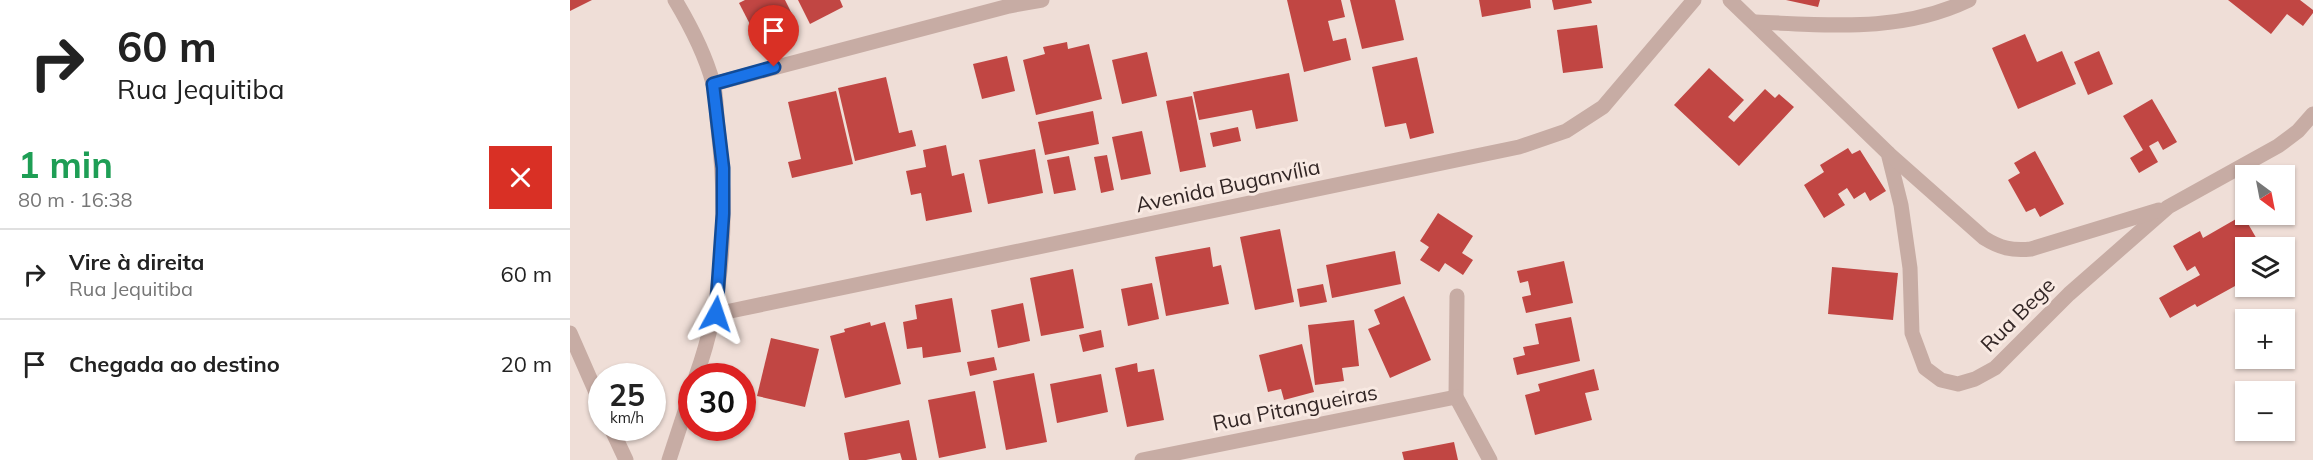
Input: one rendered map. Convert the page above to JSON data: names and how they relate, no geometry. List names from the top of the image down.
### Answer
{
  "streets": {
    "street": ["Avenida Buganvília", "Rua Bege", "Rua Pitangueiras"]
  },
  "north": "bottom right",
  "page": {
    "turn": ["60 m", "Rua Jequitiba"],
    "heading": ["1 min", "80 m · 16:38"],
    "map_buttons": ["+", "−"],
    "list": [
      {
        "name": "Vire à direita",
        "note": "Rua Jequitiba",
        "value": "60 m"
      },
      {
        "name": "Chegada ao destino",
        "value": "20 m"
      }
    ],
    "speed": "25 km/h",
    "limit": "30"
  }
}
